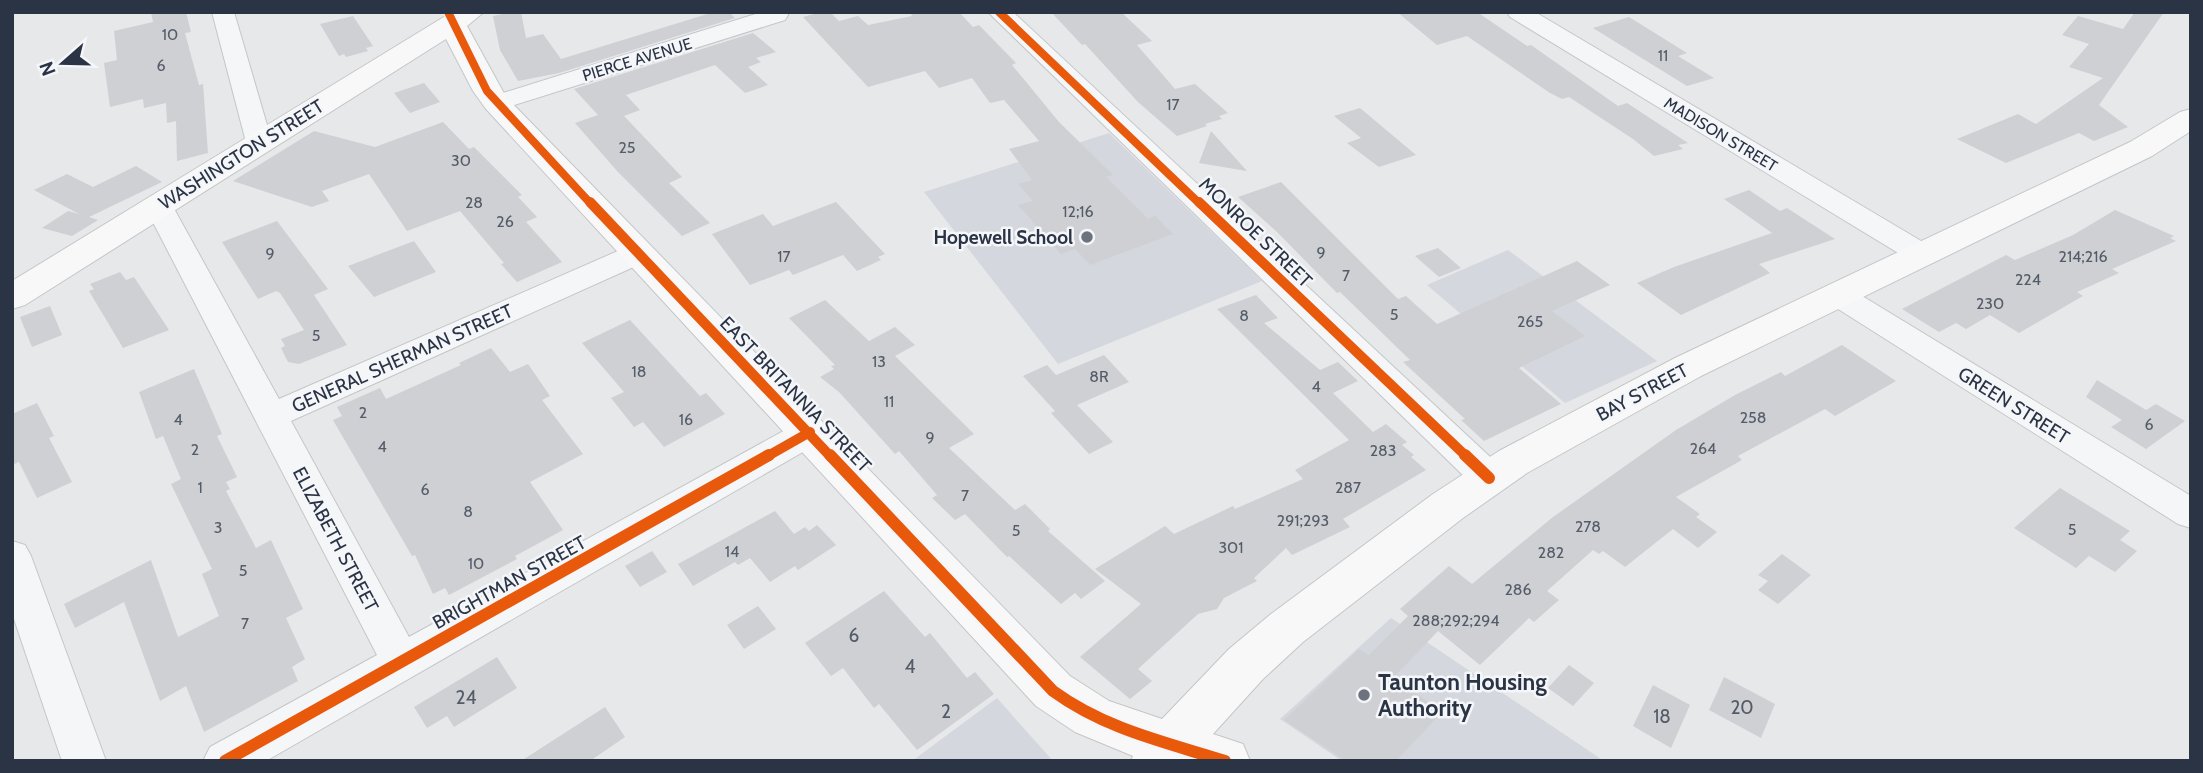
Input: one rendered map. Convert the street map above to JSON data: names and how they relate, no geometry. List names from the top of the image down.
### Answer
{
  "streets": {
    "street": [
      "PIERCE AVENUE",
      "MADISON STREET",
      "WASHINGTON STREET",
      "MONROE STREET",
      "GENERAL SHERMAN STREET",
      "BAY STREET",
      "EAST BRITANNIA STREET",
      "GREEN STREET",
      "ELIZABETH STREET",
      "BRIGHTMAN STREET"
    ]
  },
  "crossings": [
    ["PIERCE AVENUE", "EAST BRITANNIA STREET"],
    ["MADISON STREET", "BAY STREET"],
    ["WASHINGTON STREET", "GENERAL SHERMAN STREET"],
    ["WASHINGTON STREET", "EAST BRITANNIA STREET"],
    ["MONROE STREET", "BAY STREET"],
    ["GENERAL SHERMAN STREET", "EAST BRITANNIA STREET"],
    ["GENERAL SHERMAN STREET", "ELIZABETH STREET"],
    ["BAY STREET", "EAST BRITANNIA STREET"],
    ["BAY STREET", "GREEN STREET"],
    ["EAST BRITANNIA STREET", "BRIGHTMAN STREET"],
    ["ELIZABETH STREET", "BRIGHTMAN STREET"]
  ],
  "places": ["Hopewell School", "Taunton Housing Authority"],
  "house_numbers": [
    "10",
    "11",
    "6",
    "17",
    "25",
    "30",
    "28",
    "12;16",
    "26",
    "9",
    "9",
    "17",
    "214;216",
    "7",
    "224",
    "230",
    "5",
    "8",
    "265",
    "5",
    "13",
    "18",
    "8R",
    "4",
    "11",
    "2",
    "258",
    "4",
    "16",
    "6",
    "9",
    "4",
    "264",
    "2",
    "283",
    "1",
    "287",
    "6",
    "7",
    "8",
    "291;293",
    "278",
    "3",
    "5",
    "5",
    "301",
    "14",
    "282",
    "10",
    "5",
    "286",
    "288;292;294",
    "7",
    "6",
    "4",
    "24",
    "20",
    "2",
    "18"
  ],
  "north": "left"
}
